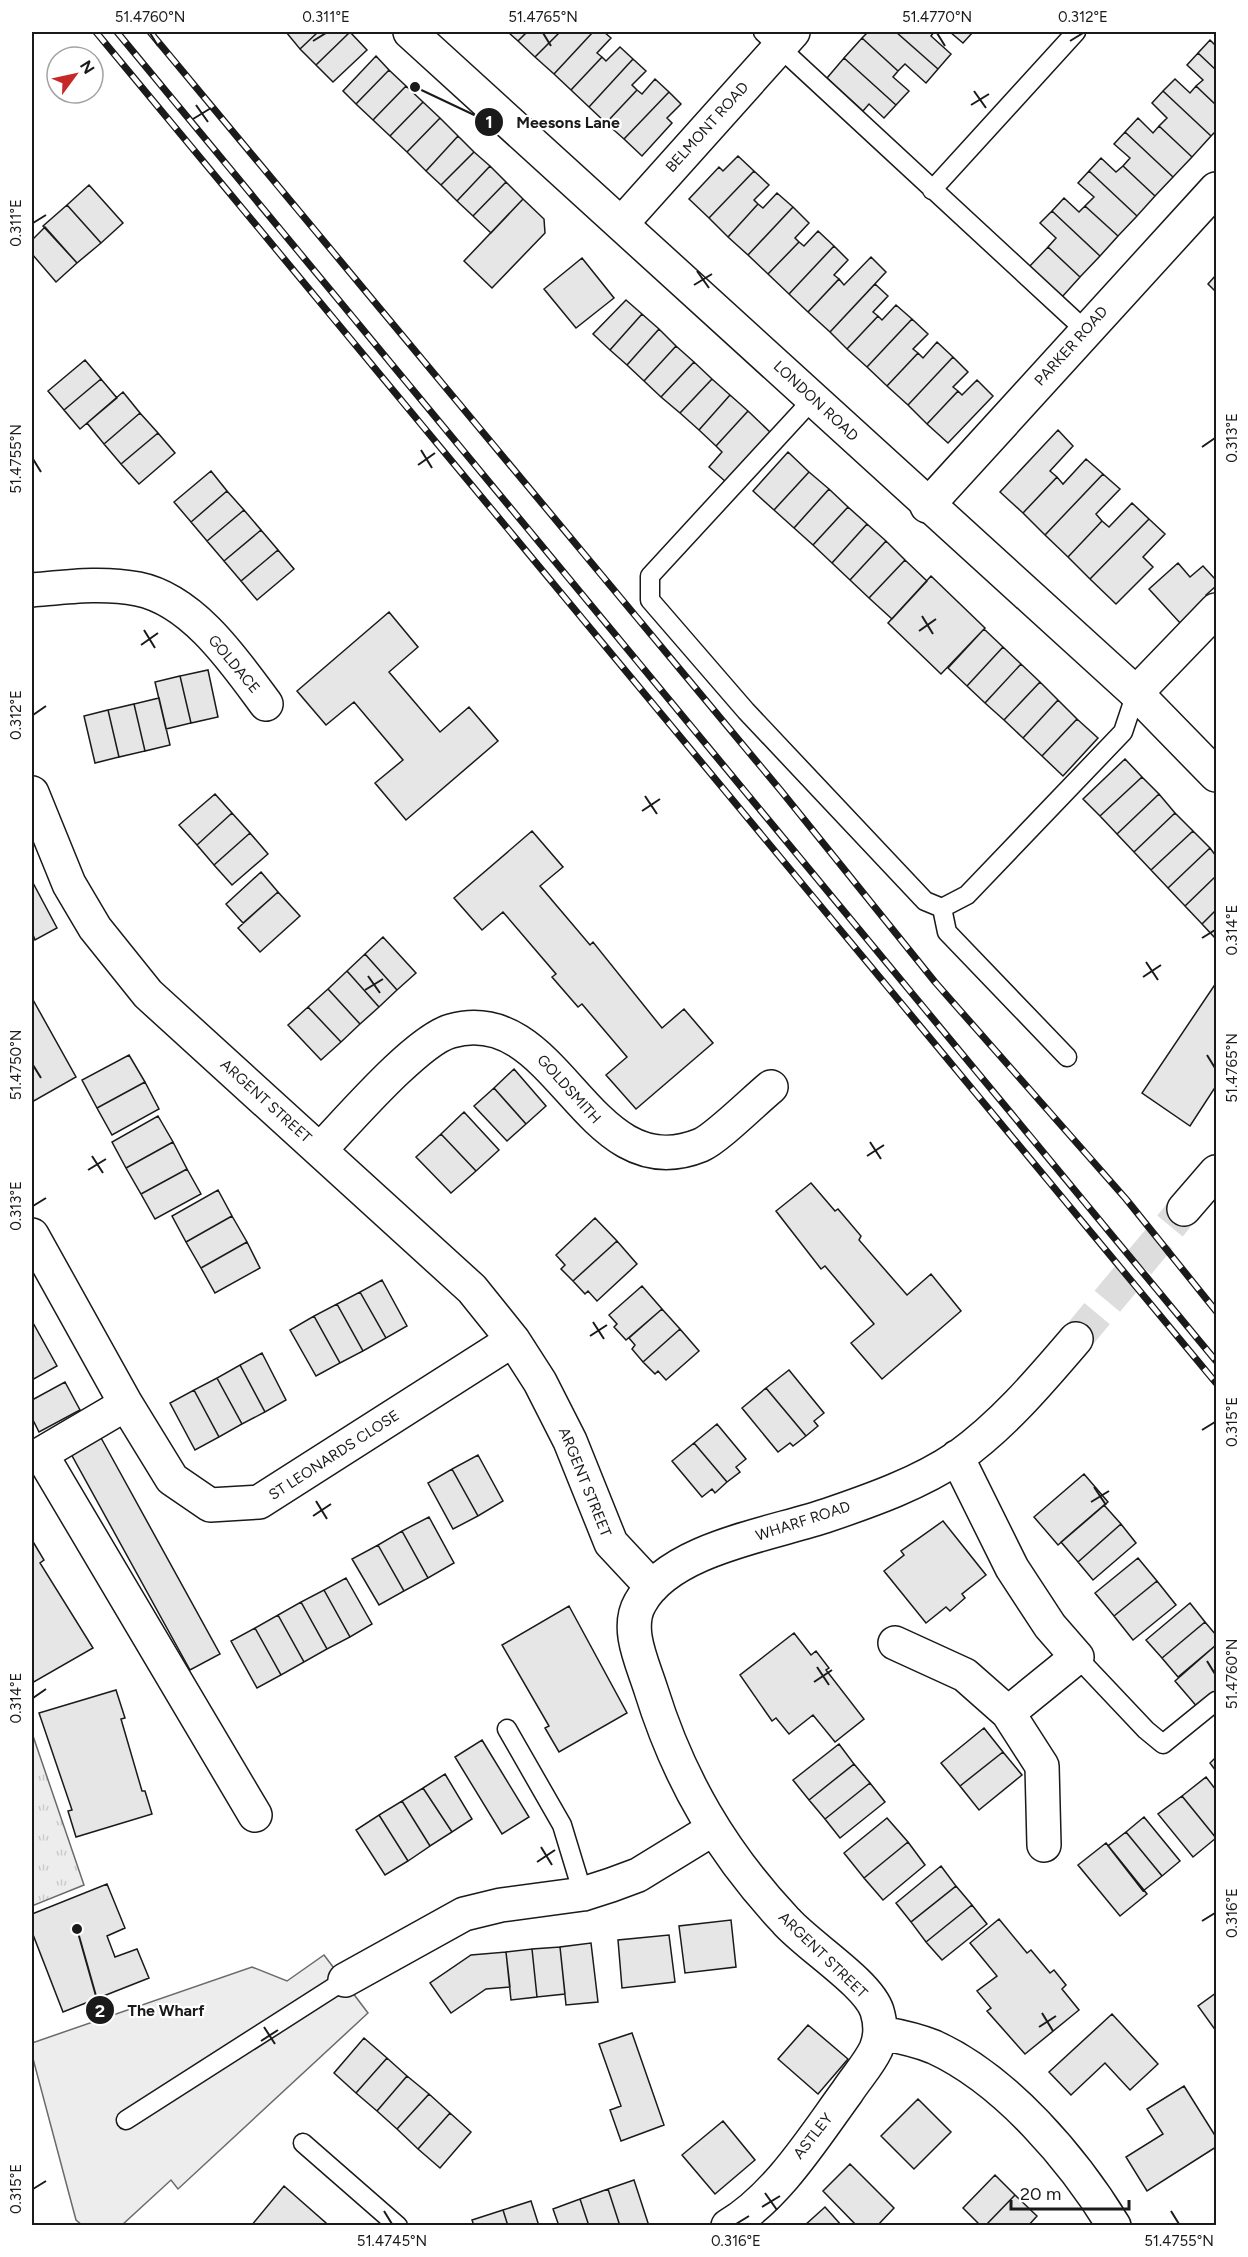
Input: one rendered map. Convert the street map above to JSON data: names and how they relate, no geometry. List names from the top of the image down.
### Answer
{
  "streets": {
    "street": [
      "BELMONT ROAD",
      "PARKER ROAD",
      "LONDON ROAD",
      "GOLDACE",
      "GOLDSMITH",
      "ARGENT STREET",
      "ST LEONARDS CLOSE",
      "WHARF ROAD",
      "ASTLEY"
    ]
  },
  "crossings": [
    ["BELMONT ROAD", "LONDON ROAD"],
    ["PARKER ROAD", "LONDON ROAD"],
    ["GOLDSMITH", "ARGENT STREET"],
    ["ARGENT STREET", "ST LEONARDS CLOSE"],
    ["ARGENT STREET", "WHARF ROAD"],
    ["ARGENT STREET", "ASTLEY"]
  ],
  "places": ["Meesons Lane", "The Wharf"],
  "scale_bar": "20 m",
  "north": "top right",
  "coordinates": [
    "51.4760°N",
    "0.311°E",
    "51.4765°N",
    "51.4770°N",
    "0.312°E",
    "0.313°E",
    "51.4755°N",
    "0.314°E",
    "51.4750°N",
    "0.315°E",
    "0.316°E",
    "51.4745°N"
  ]
}
